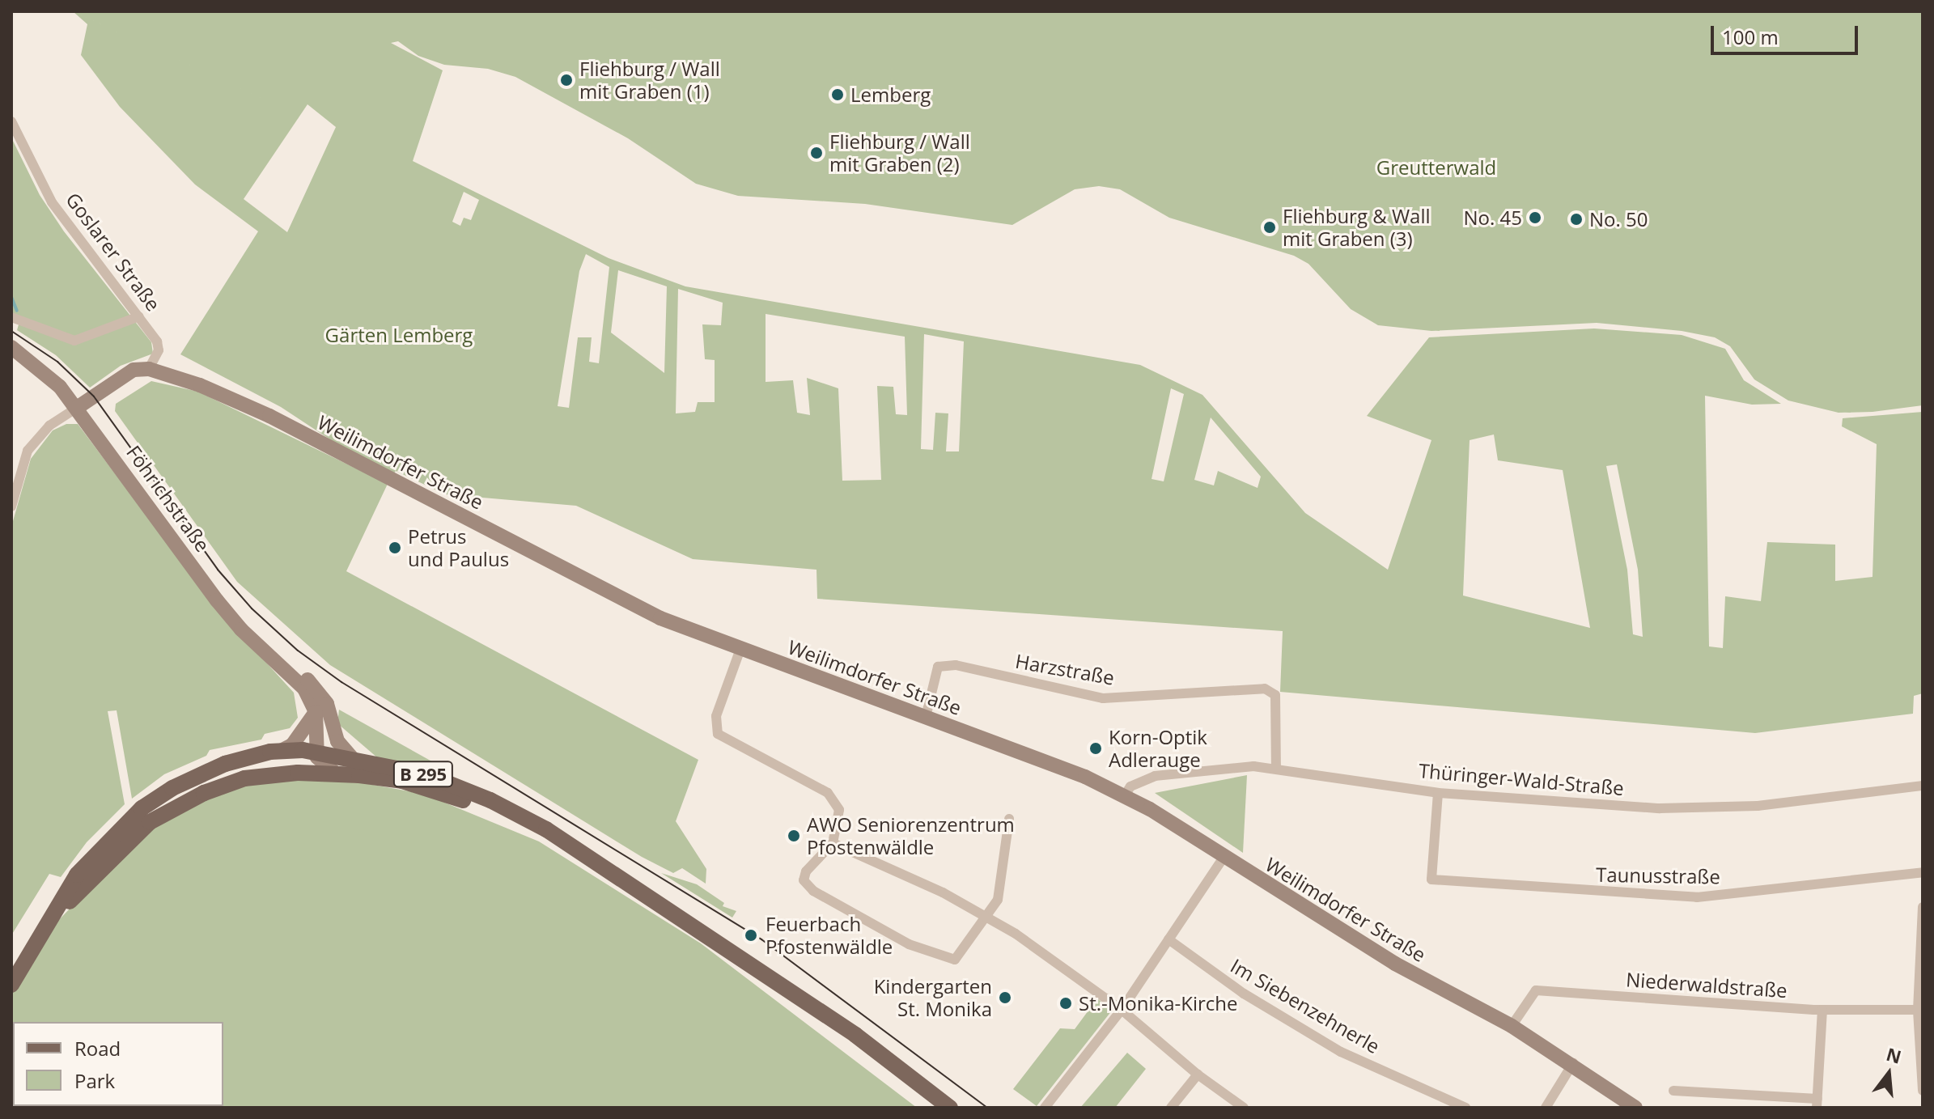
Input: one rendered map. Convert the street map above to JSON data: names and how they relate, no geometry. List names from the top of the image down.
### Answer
{
  "streets": {
    "main road": ["B 295"],
    "street": [
      "Goslarer Straße",
      "Weilimdorfer Straße",
      "Föhrichstraße",
      "Harzstraße",
      "Thüringer-Wald-Straße",
      "Taunusstraße",
      "Niederwaldstraße",
      "Im Siebenzehnerle"
    ]
  },
  "crossings": [
    ["Goslarer Straße", "Weilimdorfer Straße"],
    ["Weilimdorfer Straße", "Harzstraße"],
    ["Weilimdorfer Straße", "Thüringer-Wald-Straße"],
    ["Weilimdorfer Straße", "Niederwaldstraße"],
    ["Föhrichstraße", "B 295"],
    ["Harzstraße", "Thüringer-Wald-Straße"],
    ["Thüringer-Wald-Straße", "Taunusstraße"]
  ],
  "parks": ["Greutterwald", "Gärten Lemberg"],
  "places": [
    "Fliehburg / Wall mit Graben (1)",
    "Lemberg",
    "Fliehburg / Wall mit Graben (2)",
    "No. 45",
    "No. 50",
    "Fliehburg & Wall mit Graben (3)",
    "Petrus und Paulus",
    "Korn-Optik Adlerauge",
    "AWO Seniorenzentrum Pfostenwäldle",
    "Feuerbach Pfostenwäldle",
    "Kindergarten St. Monika",
    "St.-Monika-Kirche"
  ],
  "legend": ["Road", "Park"],
  "scale_bar": "100 m",
  "north": "top"
}
